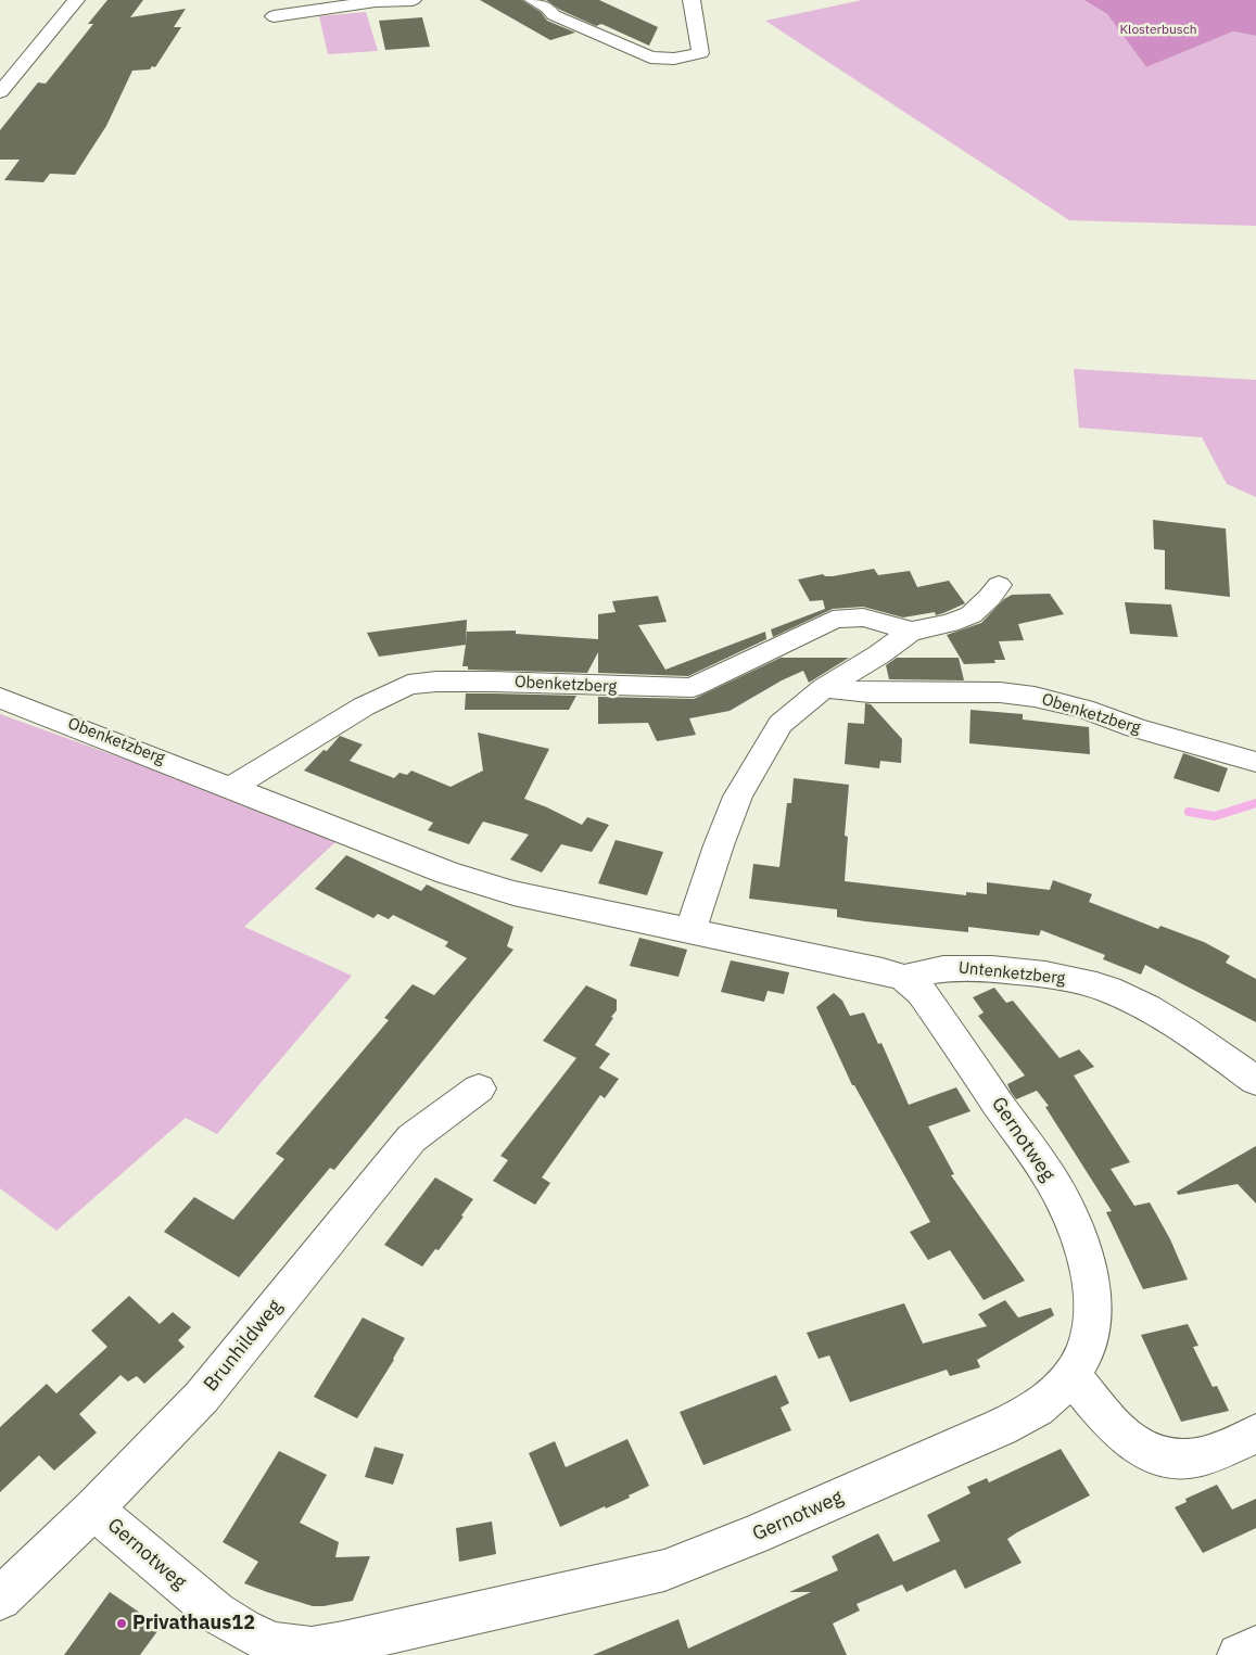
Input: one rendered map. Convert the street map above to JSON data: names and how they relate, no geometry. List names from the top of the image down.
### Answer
{
  "streets": {
    "street": [
      "Obenketzberg",
      "Untenketzberg",
      "Gernotweg",
      "Brunhildweg"
    ]
  },
  "crossings": [
    ["Obenketzberg", "Untenketzberg"],
    ["Obenketzberg", "Gernotweg"],
    ["Untenketzberg", "Gernotweg"],
    ["Gernotweg", "Brunhildweg"]
  ],
  "parks": ["Klosterbusch"],
  "places": ["Privathaus12"]
}
